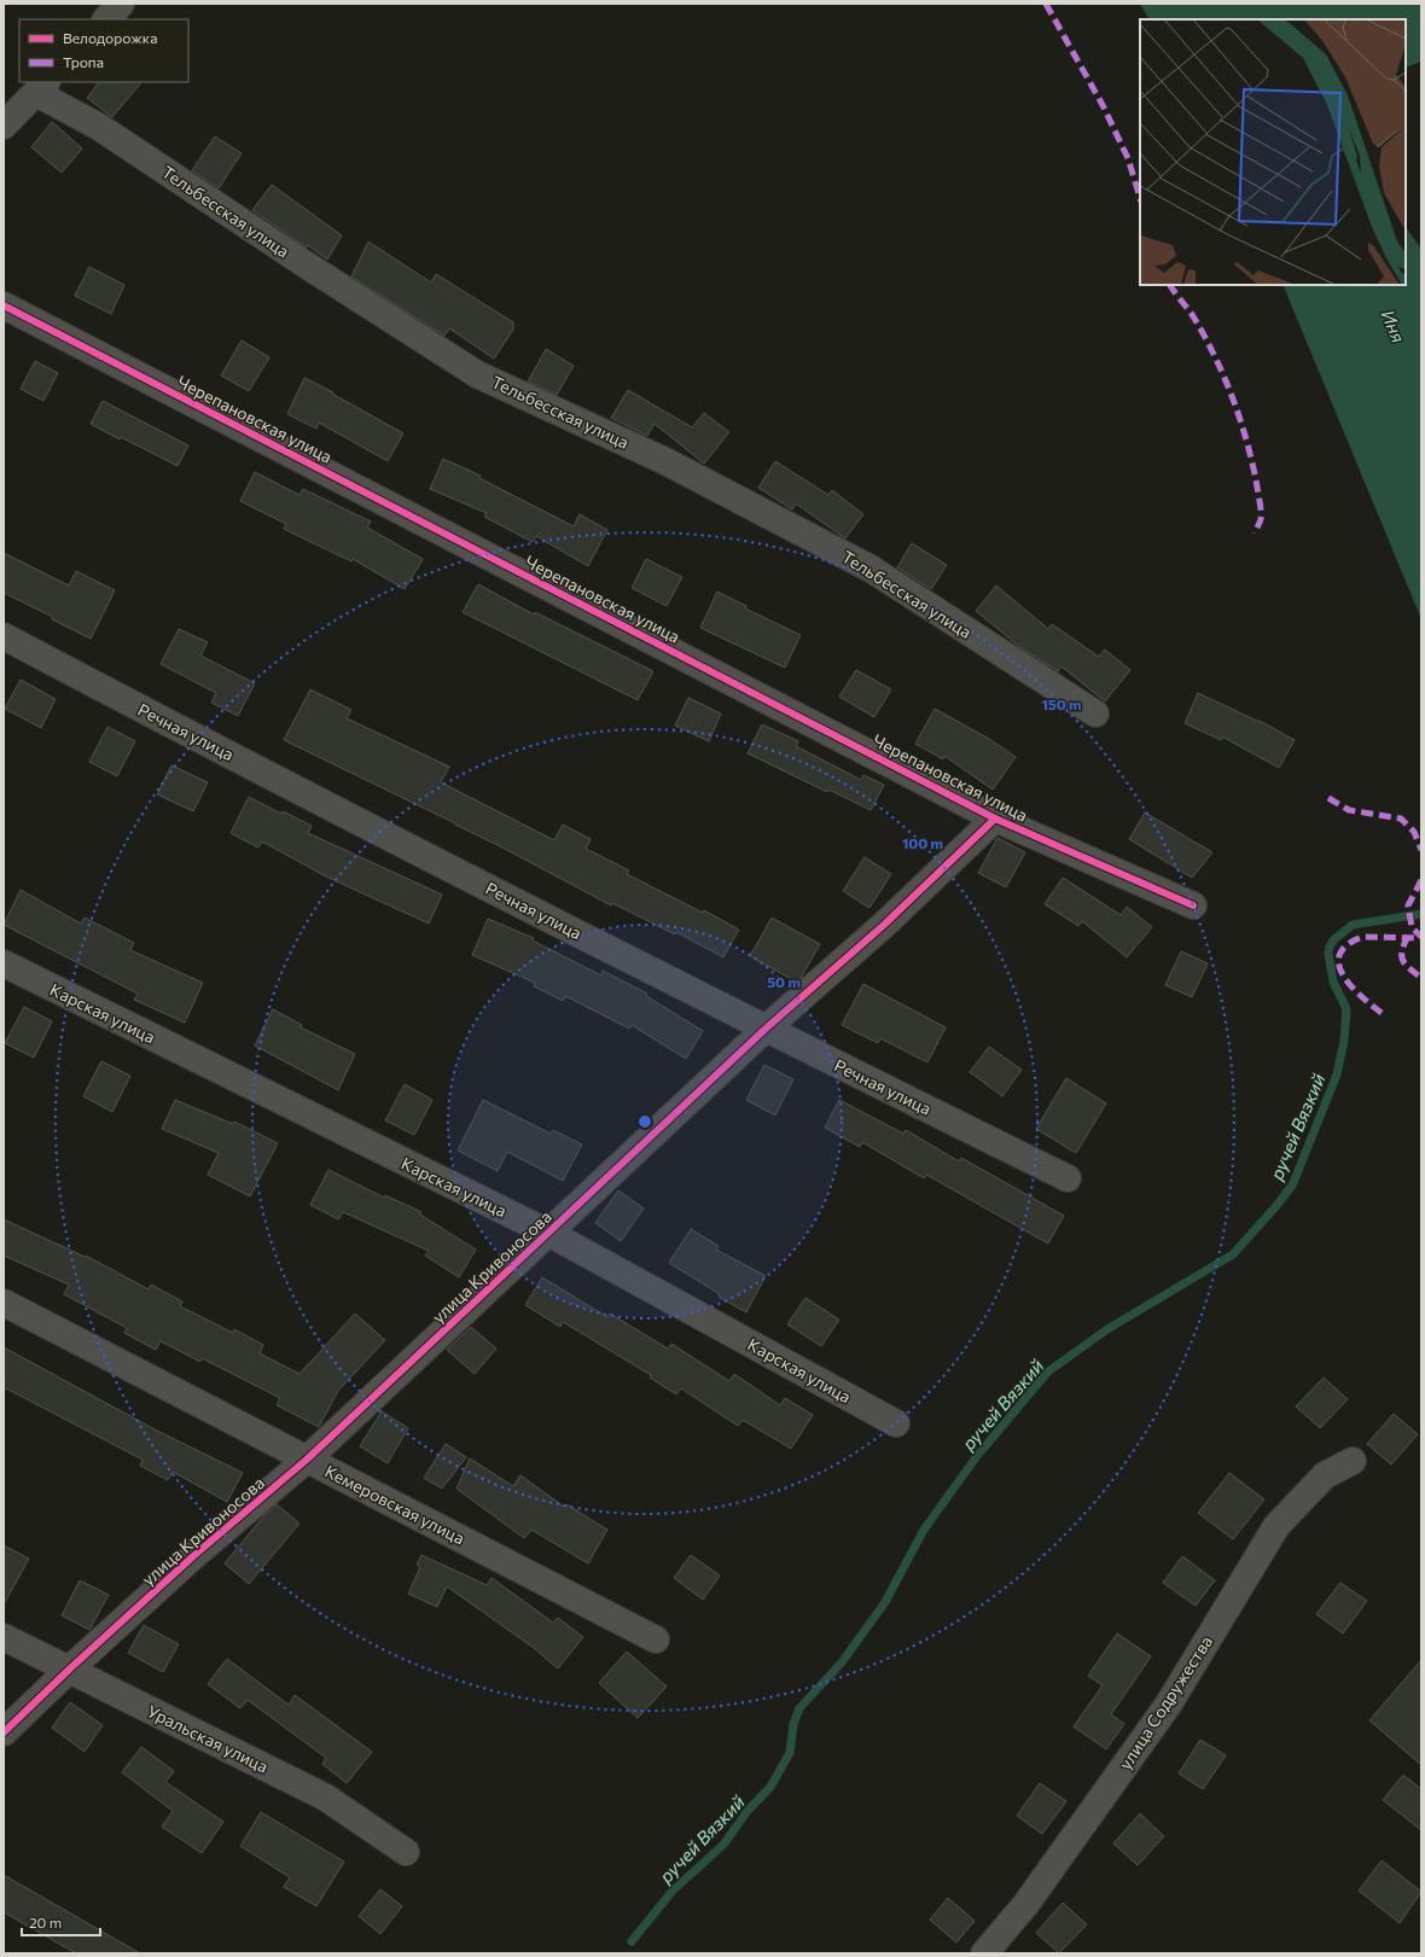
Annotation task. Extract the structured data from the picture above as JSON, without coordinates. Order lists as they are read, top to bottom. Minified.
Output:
{"streets":{"street":["Тельбесская улица","Черепановская улица","Речная улица","Карская улица","улица Кривоносова","Кемеровская улица","улица Содружества","Уральская улица"]},"crossings":[["Черепановская улица","улица Кривоносова"],["Речная улица","улица Кривоносова"],["Карская улица","улица Кривоносова"],["улица Кривоносова","Кемеровская улица"],["улица Кривоносова","Уральская улица"]],"water":["Иня","ручей Вязкий"],"legend":["Велодорожка","Тропа"],"scale_bar":"20 m","rings":["150 m","100 m","50 m"]}
